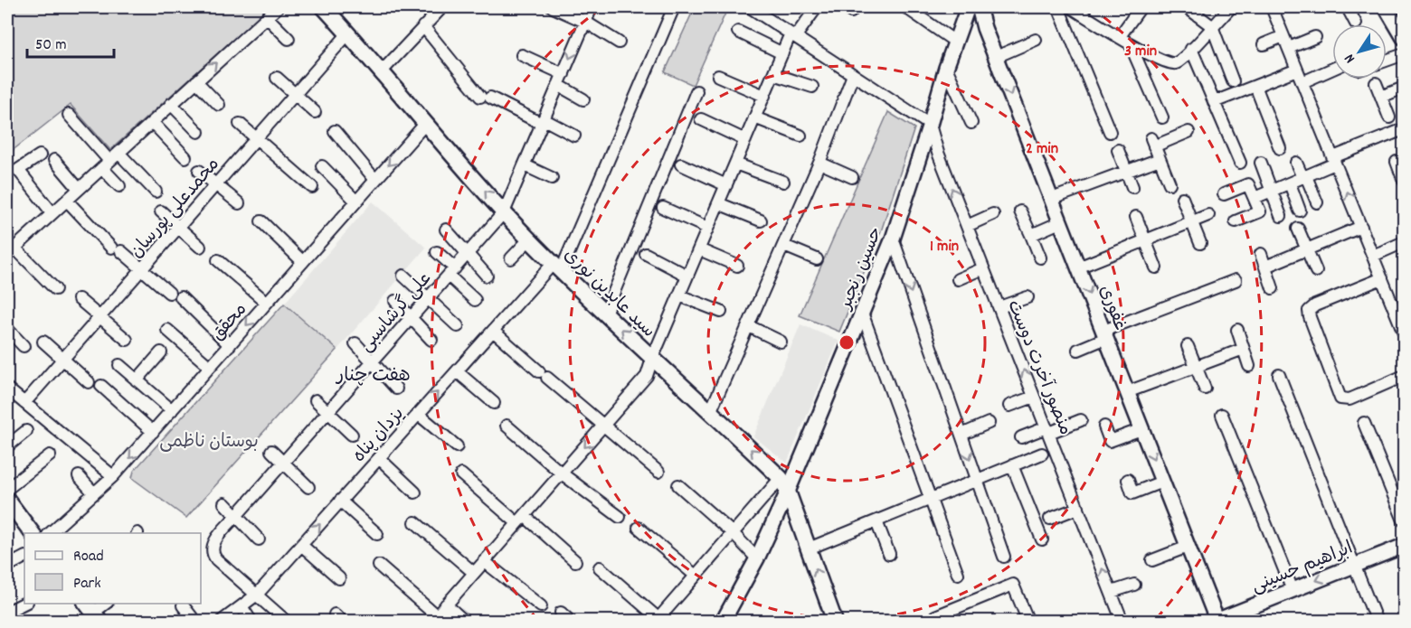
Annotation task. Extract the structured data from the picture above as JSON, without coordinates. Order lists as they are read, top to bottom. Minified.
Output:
{"streets":{"main road":["سید عابدین نوری"],"street":["محمدعلی پورسان","حسین رنجبر","غفوری","علی گرشاسبی","محقق","منصور آخرت دوست","یزدان پناه","ابراهیم حسینی"]},"crossings":[["محمدعلی پورسان","سید عابدین نوری"],["حسین رنجبر","سید عابدین نوری"],["حسین رنجبر","منصور آخرت دوست"],["سید عابدین نوری","علی گرشاسبی"],["سید عابدین نوری","محقق"],["سید عابدین نوری","یزدان پناه"],["غفوری","ابراهیم حسینی"],["علی گرشاسبی","یزدان پناه"]],"one_way":["سید عابدین نوری"],"districts":["هفت چنار"],"parks":["بوستان ناظمی"],"legend":["Road","Park"],"scale_bar":"50 m","north":"bottom left","rings":["3 min","2 min","1 min"]}
